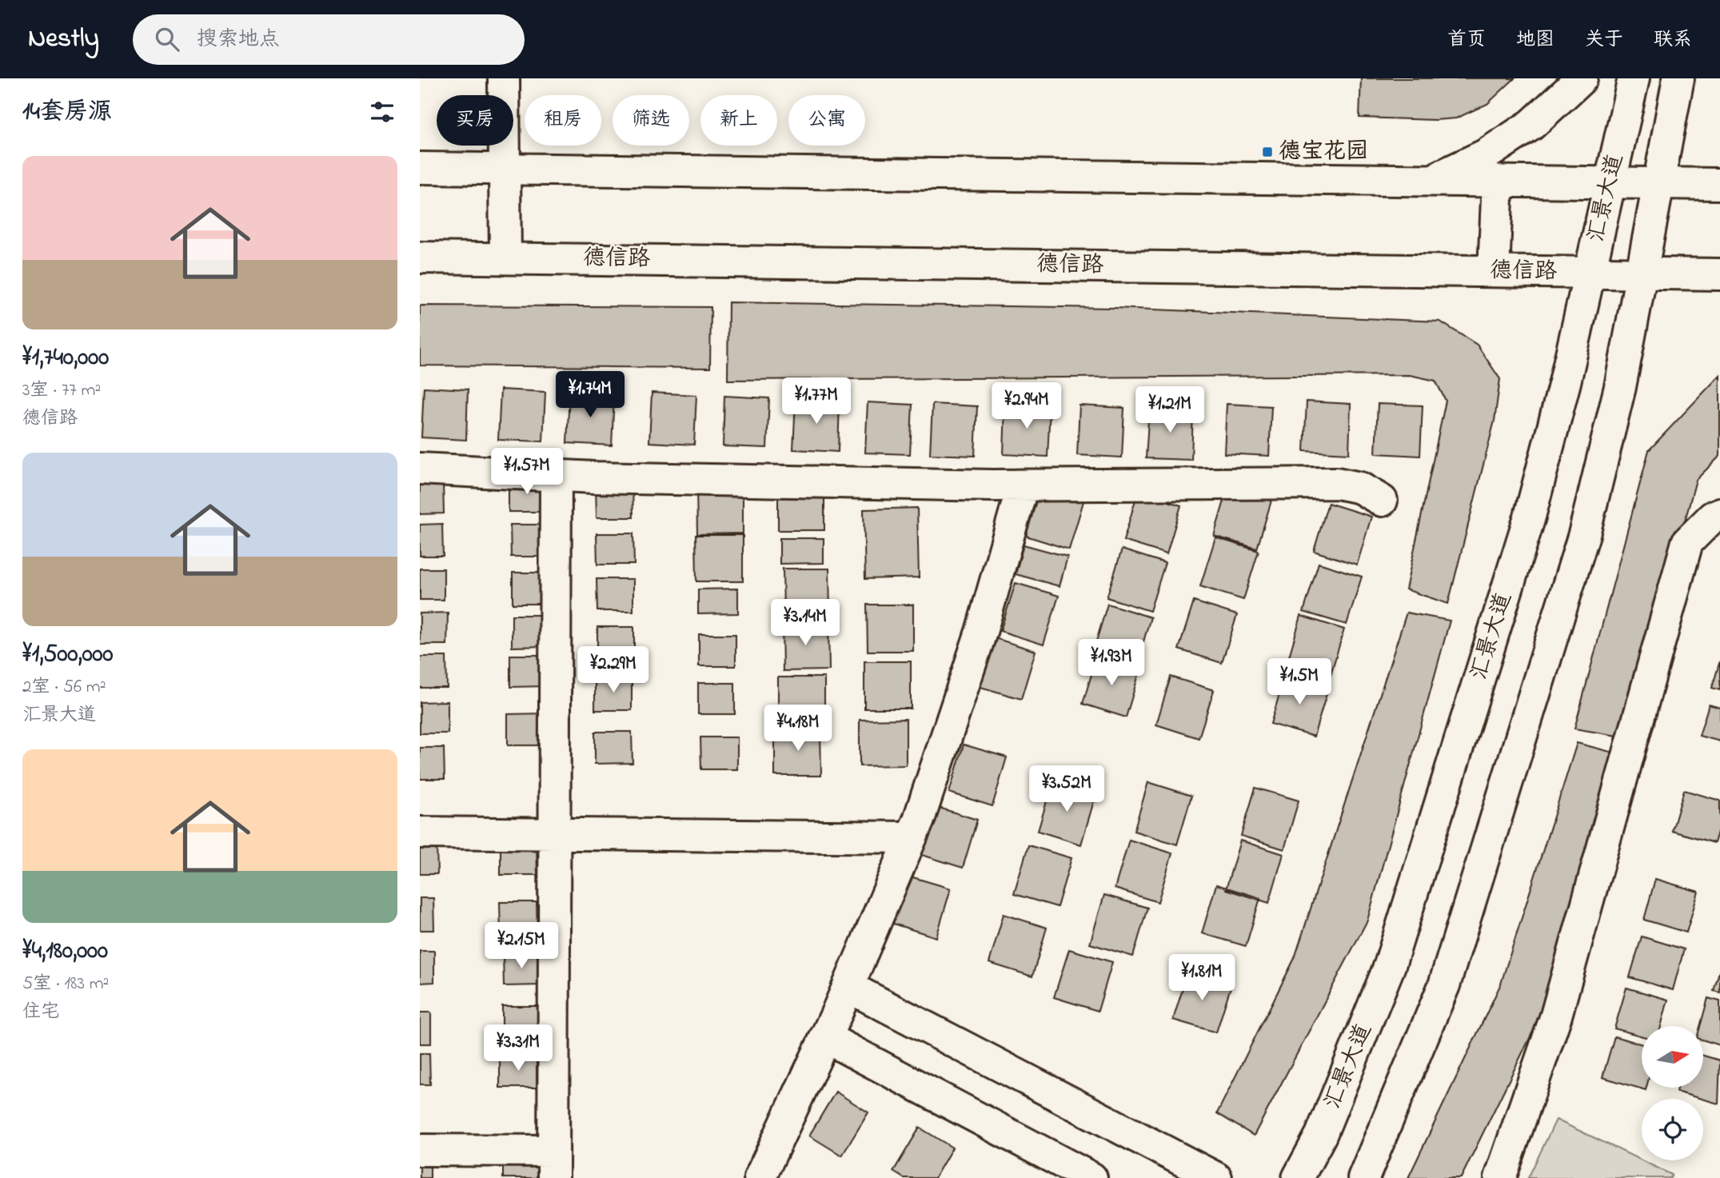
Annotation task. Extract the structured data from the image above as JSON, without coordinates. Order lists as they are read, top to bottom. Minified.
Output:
{"streets":{"street":["汇景大道","德信路"]},"crossings":[["汇景大道","德信路"]],"places":{"transit":["德宝花园"]},"north":"right","page":{"header":"Nestly","search":"搜索地点","nav":["首页","地图","关于","联系"],"heading":"14套房源","chip":["买房","租房","筛选","新上","公寓"],"list":[{"name":"¥1,740,000","note":"3室 · 77 m² · 德信路"},{"name":"¥1,500,000","note":"2室 · 56 m² · 汇景大道"},{"name":"¥4,180,000","note":"5室 · 183 m² · 住宅"}],"price":["¥1.74M","¥1.77M","¥2.94M","¥1.21M","¥1.57M","¥3.14M","¥1.93M","¥2.29M","¥1.5M","¥4.18M","¥3.52M","¥2.15M","¥1.81M","¥3.31M"]}}
